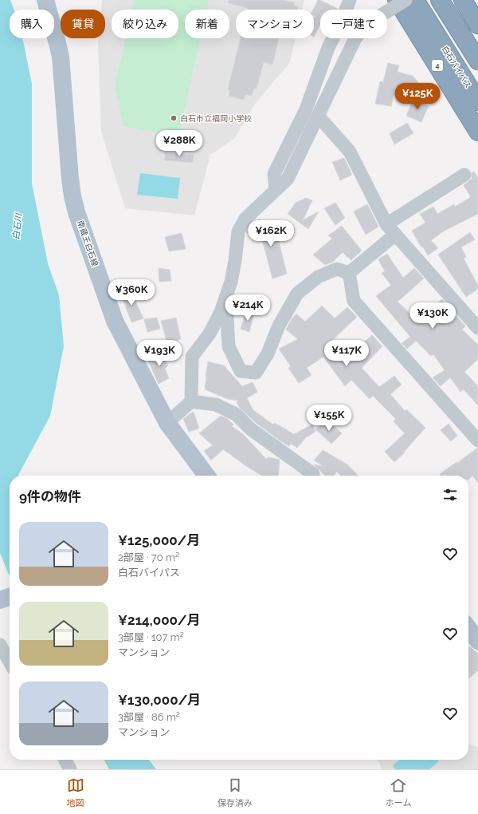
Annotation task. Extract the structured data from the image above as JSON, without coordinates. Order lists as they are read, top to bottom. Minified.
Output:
{"streets":{"highway":["4","白石バイパス"],"main road":["南蔵王白石線"]},"water":["白石川"],"places":["白石市立福岡小学校"],"page":{"chip":["購入","賃貸","絞り込み","新着","マンション","一戸建て"],"price":["¥125K","¥288K","¥162K","¥360K","¥214K","¥130K","¥193K","¥117K","¥155K"],"heading":"9件の物件","list":[{"name":"¥125,000/月","note":"2部屋 · 70 m² · 白石バイパス"},{"name":"¥214,000/月","note":"3部屋 · 107 m² · マンション"},{"name":"¥130,000/月","note":"3部屋 · 86 m² · マンション"}],"tabs":["地図","保存済み","ホーム"]}}
